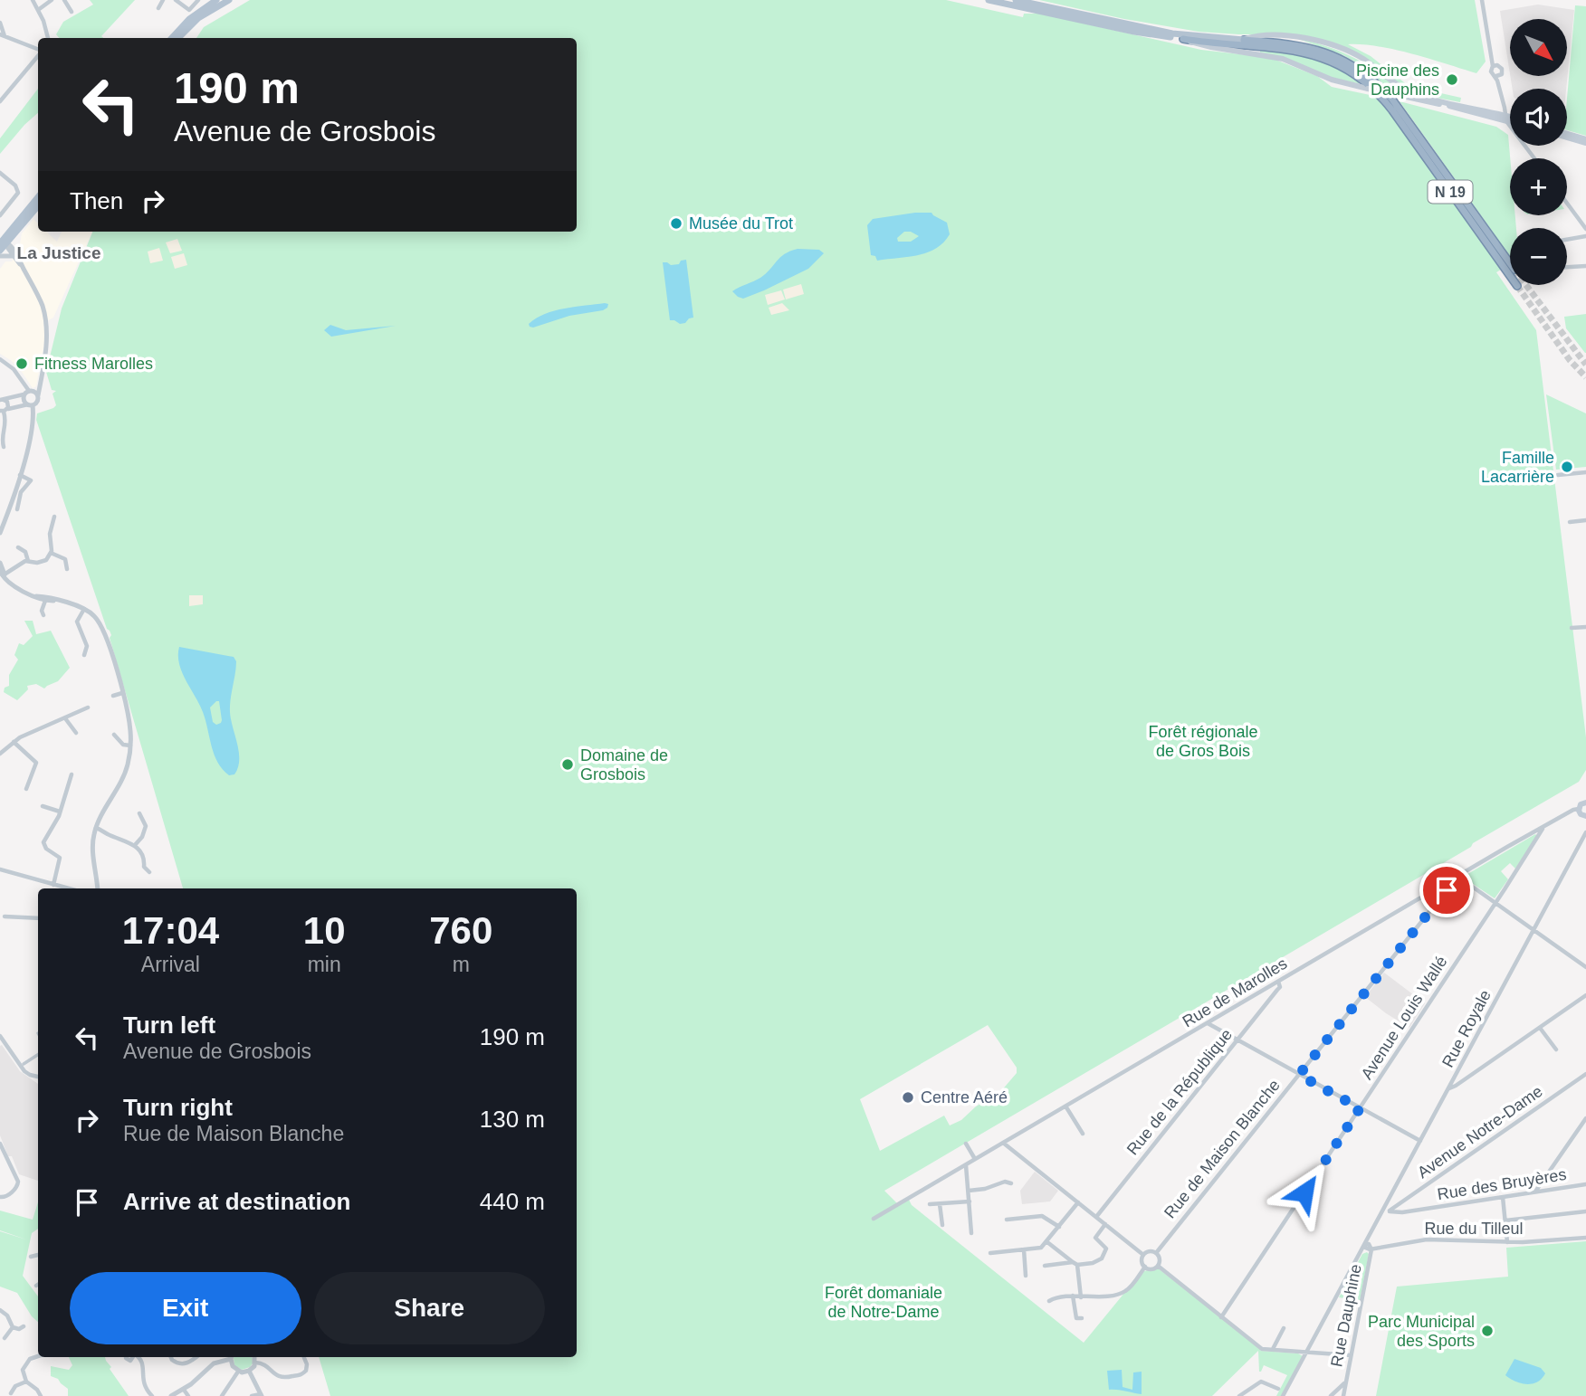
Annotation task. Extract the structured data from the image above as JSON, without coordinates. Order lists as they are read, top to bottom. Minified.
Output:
{"streets":{"highway":["N 19"],"street":["Rue de Marolles","Avenue Louis Wallé","Rue Royale","Rue de la République","Avenue Notre-Dame","Rue de Maison Blanche","Rue des Bruyères","Rue du Tilleul","Rue Dauphine"]},"crossings":[["Rue de Marolles","Avenue Louis Wallé"],["Rue de Marolles","Rue de la République"],["Rue de Marolles","Rue de Maison Blanche"],["Rue Royale","Avenue Notre-Dame"],["Rue Royale","Rue des Bruyères"],["Rue Royale","Rue du Tilleul"],["Rue Royale","Rue Dauphine"],["Avenue Notre-Dame","Rue des Bruyères"],["Rue du Tilleul","Rue Dauphine"]],"districts":["La Justice"],"parks":["Forêt régionale de Gros Bois","Forêt domaniale de Notre-Dame"],"places":["Piscine des Dauphins","Musée du Trot","Fitness Marolles","Famille Lacarrière","Domaine de Grosbois","Centre Aéré","Parc Municipal des Sports"],"north":"bottom right","page":{"map_buttons":["+","−"],"turn":["190 m","Avenue de Grosbois"],"then":"Then","eta":["17:04","Arrival","10","min","760","m"],"list":[{"name":"Turn left","note":"Avenue de Grosbois","value":"190 m"},{"name":"Turn right","note":"Rue de Maison Blanche","value":"130 m"},{"name":"Arrive at destination","value":"440 m"}],"buttons":["Exit","Share"]}}
